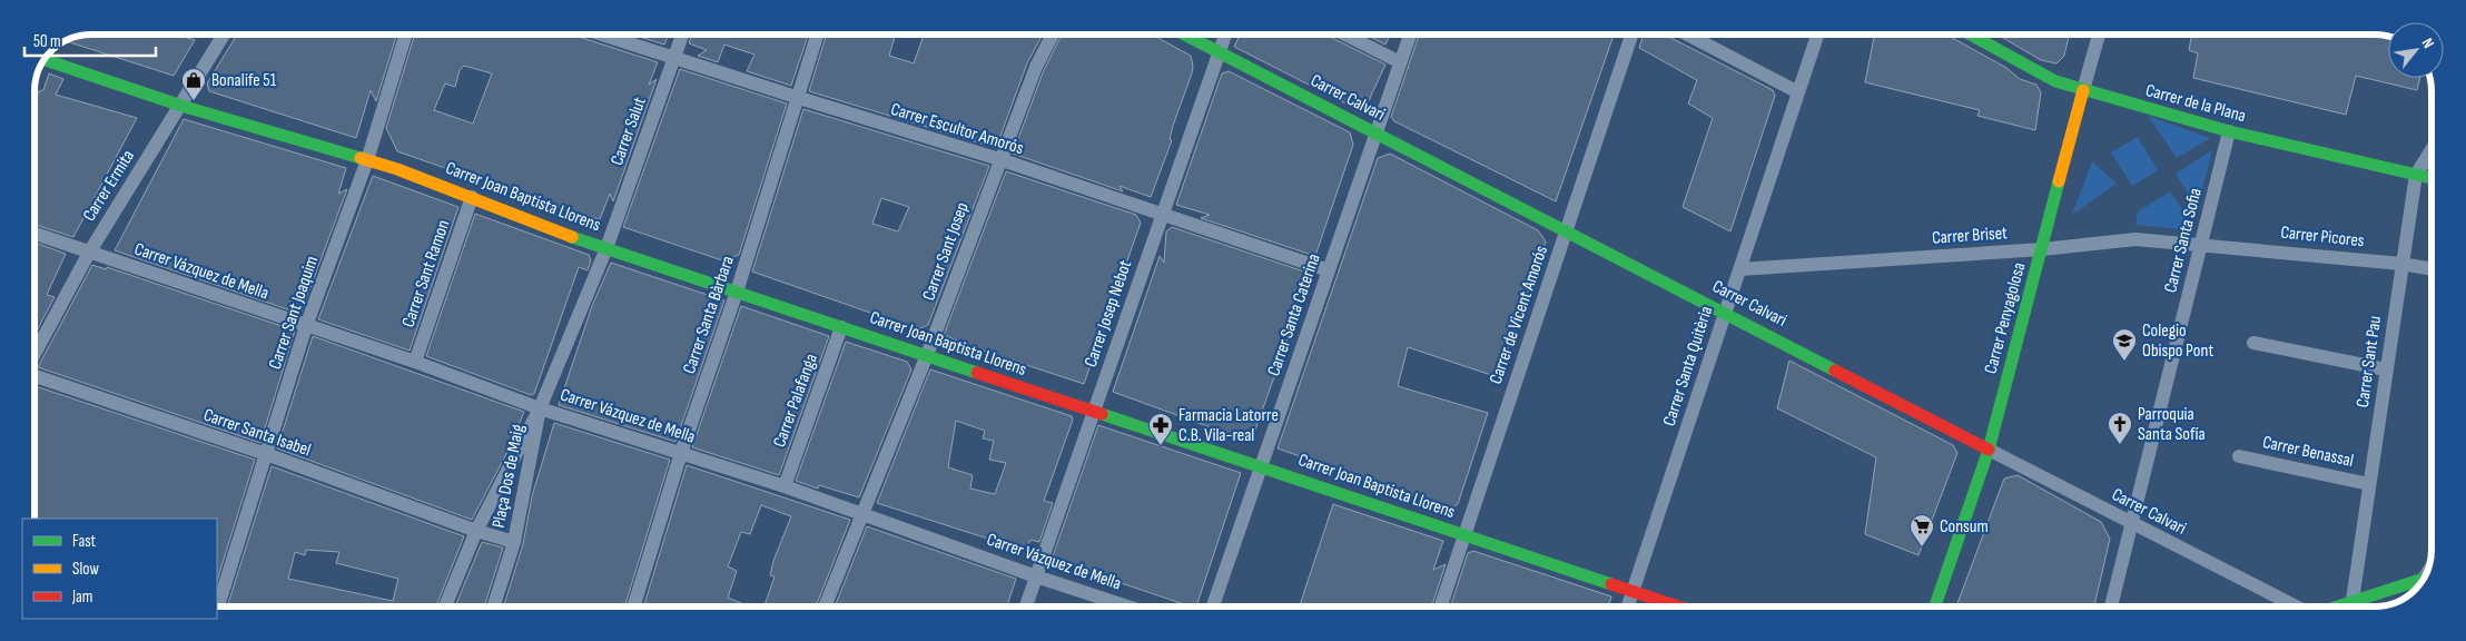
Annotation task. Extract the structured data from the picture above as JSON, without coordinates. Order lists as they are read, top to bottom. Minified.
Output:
{"streets":{"street":["Carrer Calvari","Carrer de la Plana","Carrer Escultor Amorós","Carrer Salut","Carrer Ermita","Carrer Joan Baptista Llorens","Carrer Briset","Carrer Picores","Carrer Santa Sofia","Carrer Sant Josep","Carrer Vázquez de Mella","Carrer Sant Ramon","Carrer Sant Joaquim","Carrer Josep Nebot","Carrer Santa Bàrbara","Carrer Santa Caterina","Carrer de Vicent Amorós","Carrer Penyagolosa","Carrer Sant Pau","Carrer Santa Quitèria","Carrer Palafanga","Carrer Santa Isabel","Carrer Benassal","Plaça Dos de Maig"]},"crossings":[["Carrer Calvari","Carrer Santa Sofia"],["Carrer Calvari","Carrer Josep Nebot"],["Carrer Calvari","Carrer Santa Caterina"],["Carrer Calvari","Carrer de Vicent Amorós"],["Carrer Calvari","Carrer Penyagolosa"],["Carrer Calvari","Carrer Santa Quitèria"],["Carrer de la Plana","Carrer Santa Sofia"],["Carrer de la Plana","Carrer Penyagolosa"],["Carrer de la Plana","Carrer Sant Pau"],["Carrer Escultor Amorós","Carrer Salut"],["Carrer Escultor Amorós","Carrer Sant Josep"],["Carrer Escultor Amorós","Carrer Josep Nebot"],["Carrer Escultor Amorós","Carrer Santa Bàrbara"],["Carrer Escultor Amorós","Carrer Santa Caterina"],["Carrer Salut","Carrer Joan Baptista Llorens"],["Carrer Salut","Plaça Dos de Maig"],["Carrer Ermita","Carrer Joan Baptista Llorens"],["Carrer Ermita","Carrer Vázquez de Mella"],["Carrer Joan Baptista Llorens","Carrer Sant Josep"],["Carrer Joan Baptista Llorens","Carrer Sant Ramon"],["Carrer Joan Baptista Llorens","Carrer Sant Joaquim"],["Carrer Joan Baptista Llorens","Carrer Josep Nebot"],["Carrer Joan Baptista Llorens","Carrer Santa Bàrbara"],["Carrer Joan Baptista Llorens","Carrer Santa Caterina"],["Carrer Joan Baptista Llorens","Carrer de Vicent Amorós"],["Carrer Joan Baptista Llorens","Carrer Santa Quitèria"],["Carrer Joan Baptista Llorens","Carrer Palafanga"],["Carrer Joan Baptista Llorens","Plaça Dos de Maig"],["Carrer Briset","Carrer Picores"],["Carrer Briset","Carrer Santa Sofia"],["Carrer Briset","Carrer Penyagolosa"],["Carrer Briset","Carrer Santa Quitèria"],["Carrer Picores","Carrer Santa Sofia"],["Carrer Picores","Carrer Sant Pau"],["Carrer Sant Josep","Carrer Vázquez de Mella"],["Carrer Vázquez de Mella","Carrer Sant Ramon"],["Carrer Vázquez de Mella","Carrer Sant Joaquim"],["Carrer Vázquez de Mella","Carrer Josep Nebot"],["Carrer Vázquez de Mella","Carrer Santa Bàrbara"],["Carrer Vázquez de Mella","Carrer Palafanga"],["Carrer Vázquez de Mella","Plaça Dos de Maig"],["Carrer Sant Joaquim","Carrer Santa Isabel"],["Carrer Sant Pau","Carrer Benassal"],["Carrer Santa Isabel","Plaça Dos de Maig"]],"places":{"shop":["Bonalife 51"],"school or university":["Colegio Obispo Pont"],"church":["Parroquia Santa Sofía"],"pharmacy":["Farmacia Latorre C.B. Vila-real"],"supermarket":["Consum"]},"legend":["Fast","Slow","Jam"],"scale_bar":"50 m","north":"top right"}
